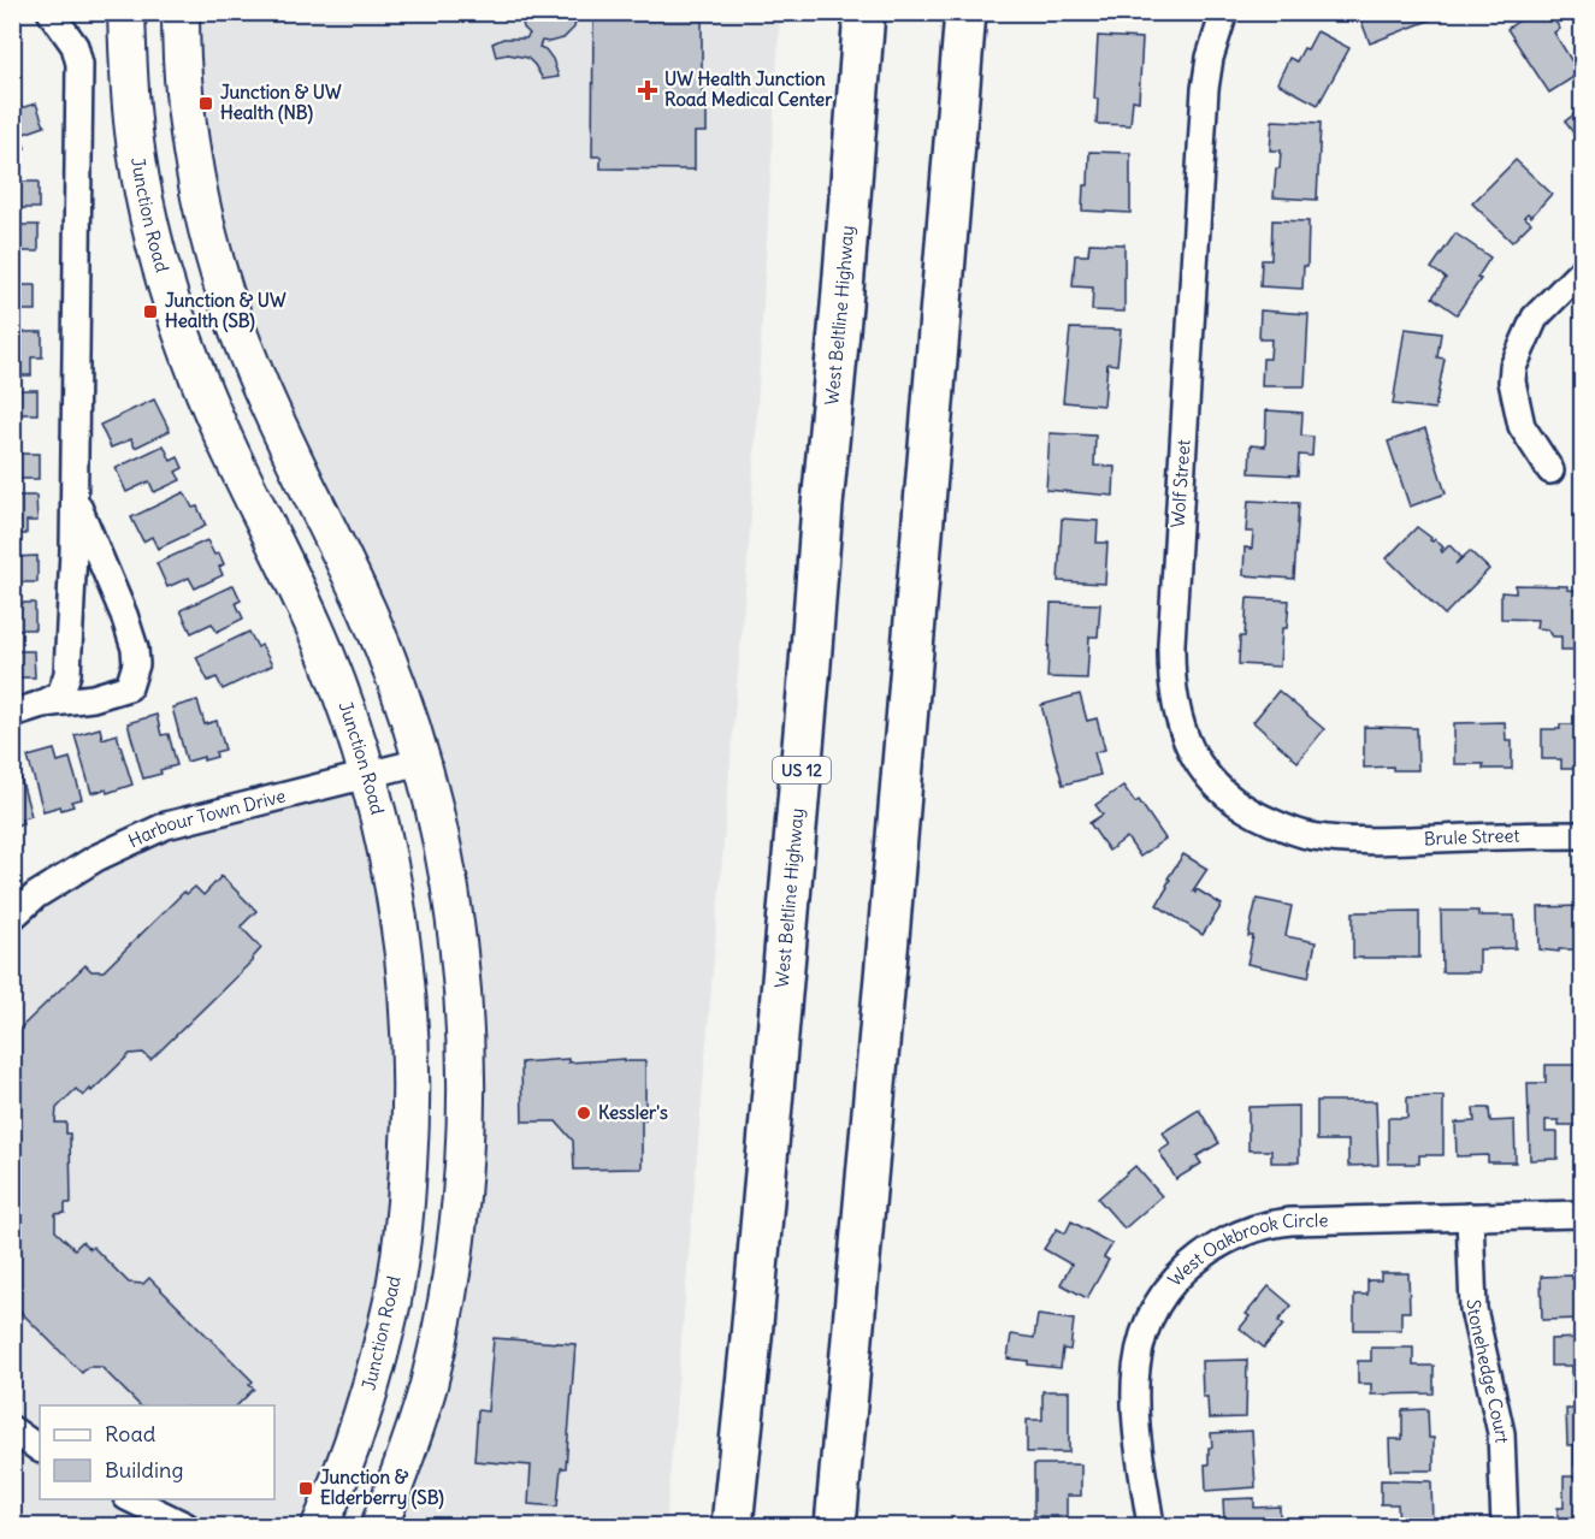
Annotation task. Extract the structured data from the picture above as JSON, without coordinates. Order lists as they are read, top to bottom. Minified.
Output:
{"streets":{"highway":["West Beltline Highway","US 12"],"street":["Junction Road","Wolf Street","Harbour Town Drive","Brule Street","West Oakbrook Circle","Stonehedge Court"]},"crossings":[["Junction Road","Harbour Town Drive"],["Wolf Street","Brule Street"],["West Oakbrook Circle","Stonehedge Court"]],"places":{"health":["UW Health Junction Road Medical Center"],"transit":["Junction & UW Health (NB)","Junction & UW Health (SB)","Junction & Elderberry (SB)"],"other":["Kessler's"]},"legend":["Road","Building"]}
